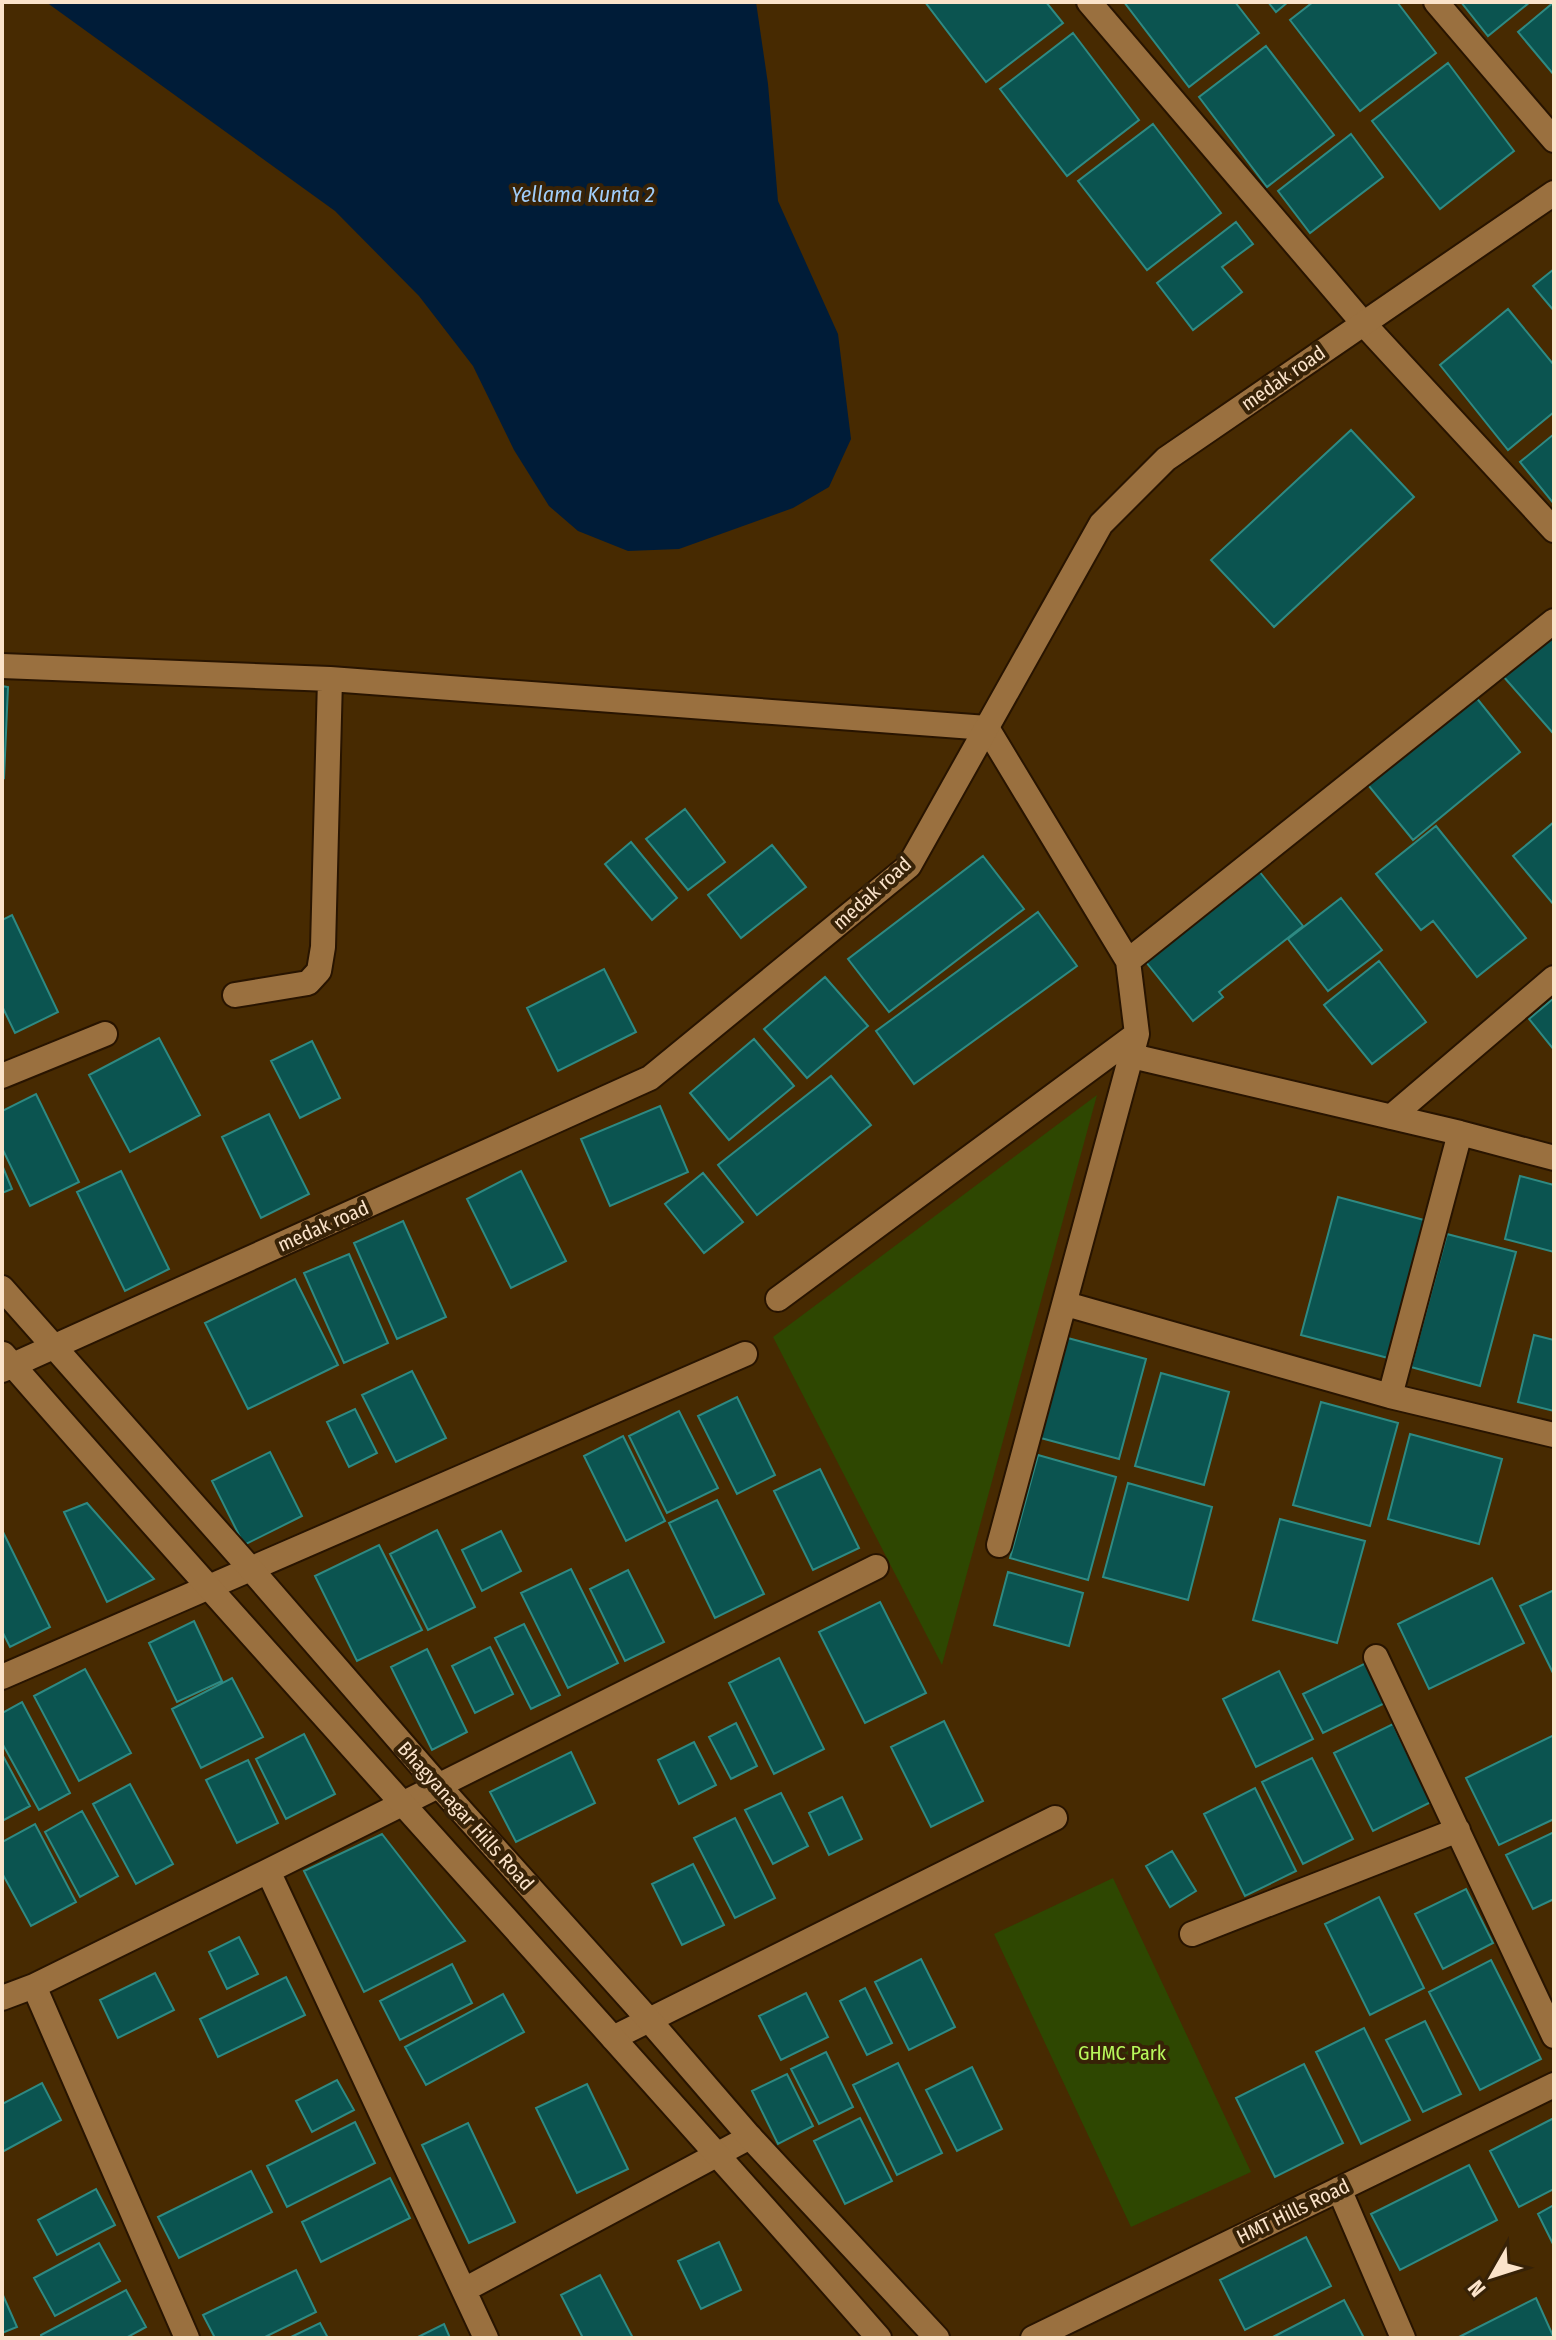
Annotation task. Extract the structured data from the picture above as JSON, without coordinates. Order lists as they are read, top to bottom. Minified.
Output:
{"streets":{"street":["medak road","Bhagyanagar Hills Road","HMT Hills Road"]},"crossings":[["medak road","Bhagyanagar Hills Road"]],"water":["Yellama Kunta 2"],"parks":["GHMC Park"],"north":"bottom left"}
